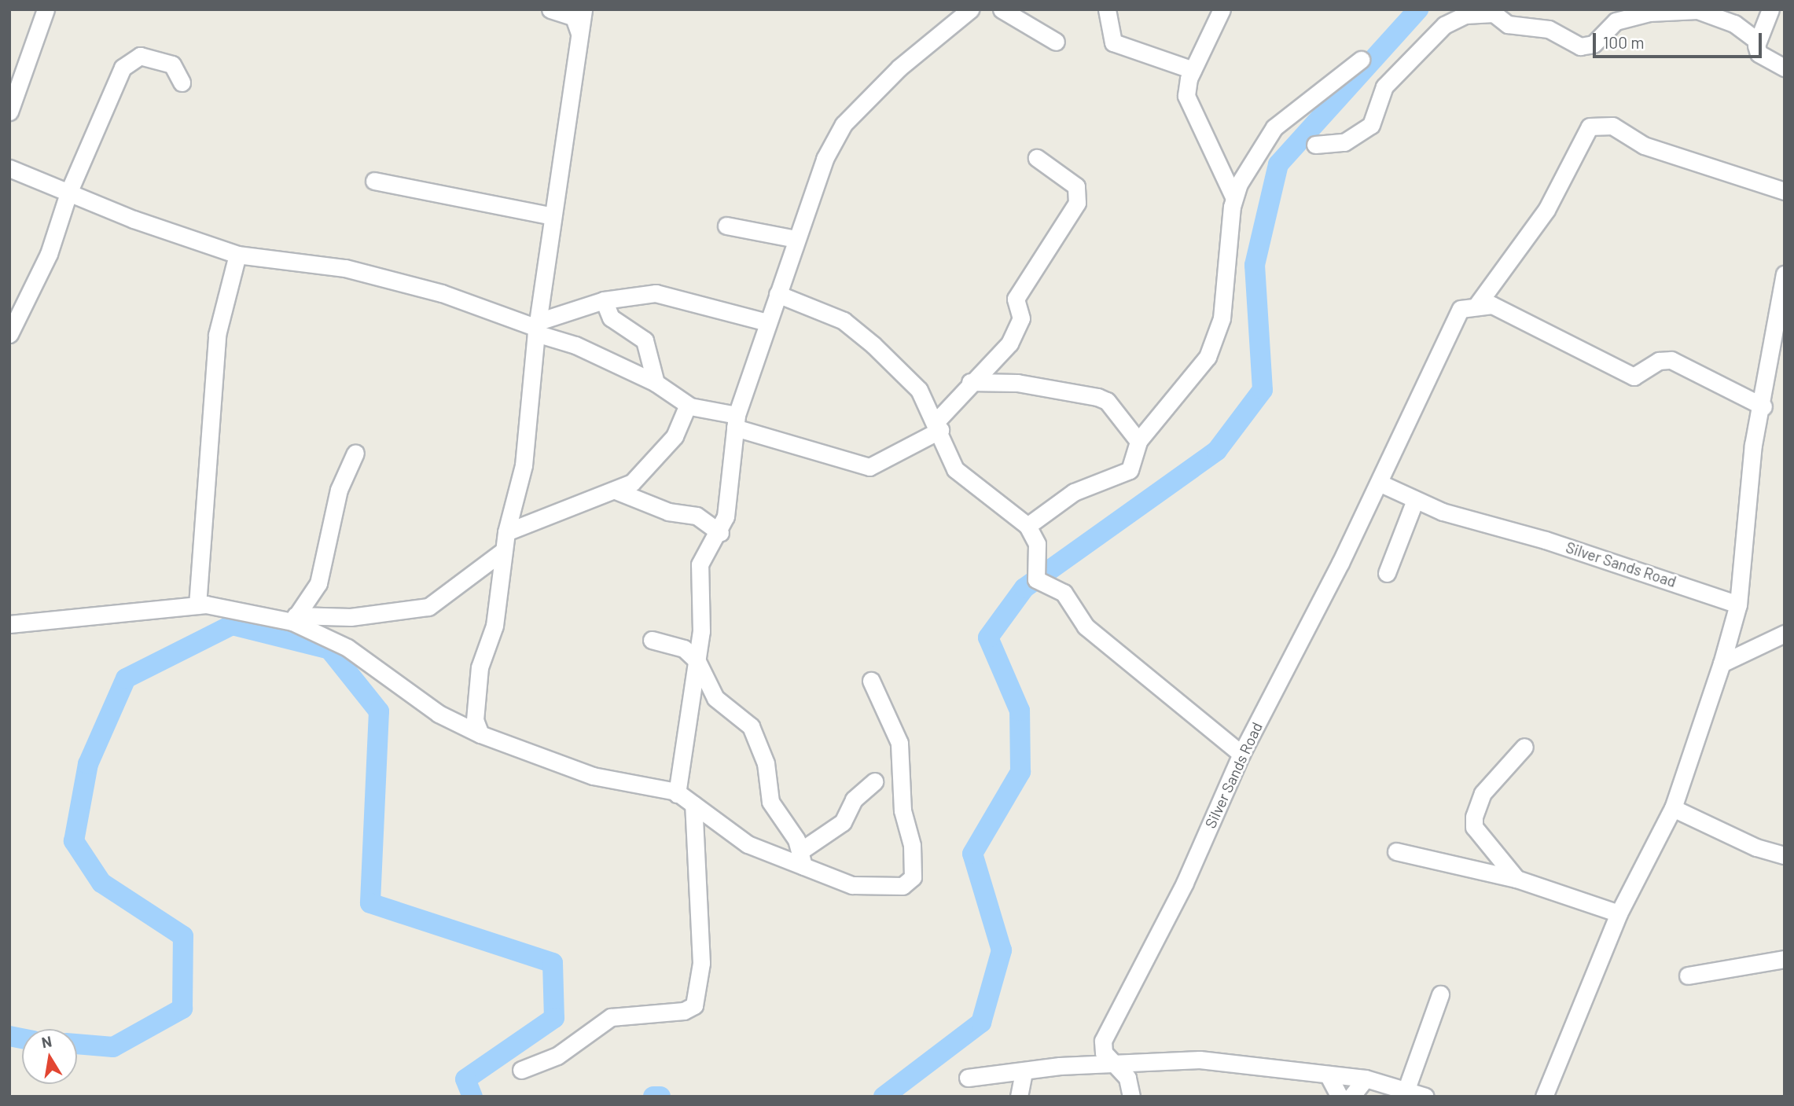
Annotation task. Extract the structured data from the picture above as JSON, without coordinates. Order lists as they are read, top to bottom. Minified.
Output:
{"streets":{"street":["Silver Sands Road"]},"scale_bar":"100 m","north":"top"}
